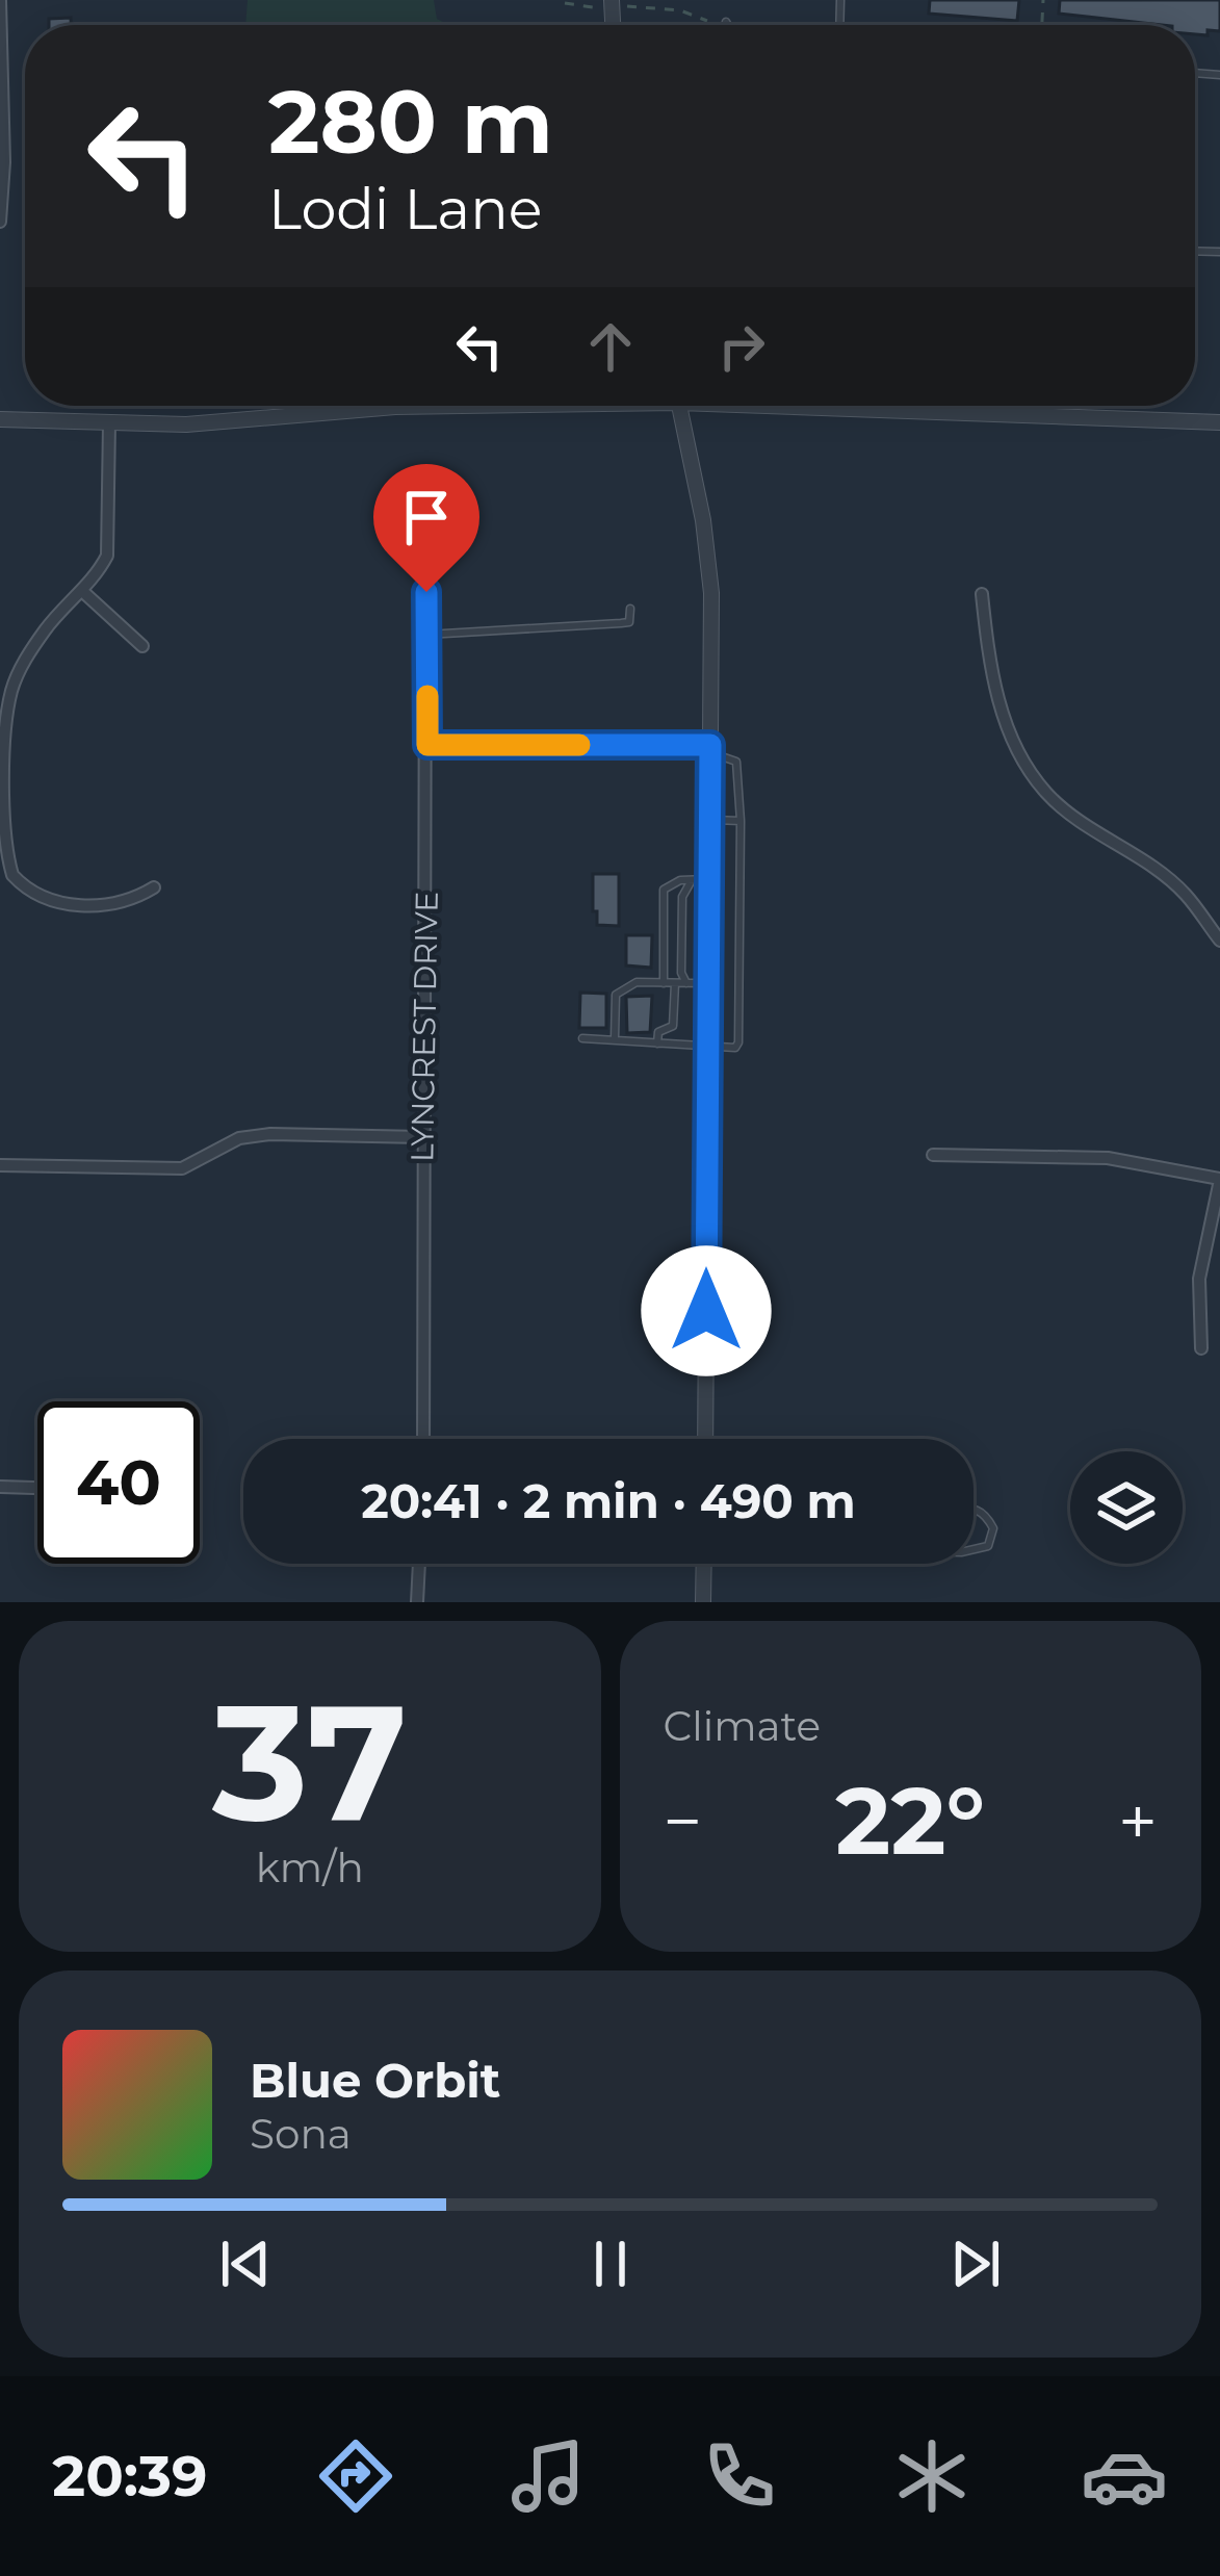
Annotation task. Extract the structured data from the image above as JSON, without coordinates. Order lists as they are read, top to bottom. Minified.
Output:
{"streets":{"street":["LYNCREST DRIVE"]},"page":{"turn":["280 m","Lodi Lane"],"limit":"40","trip":"20:41 · 2 min · 490 m","tile":[["37","km/h"],"Climate"],"heat":["−","22°","+"],"song":["Blue Orbit","Sona"],"tabs":"20:39"}}
